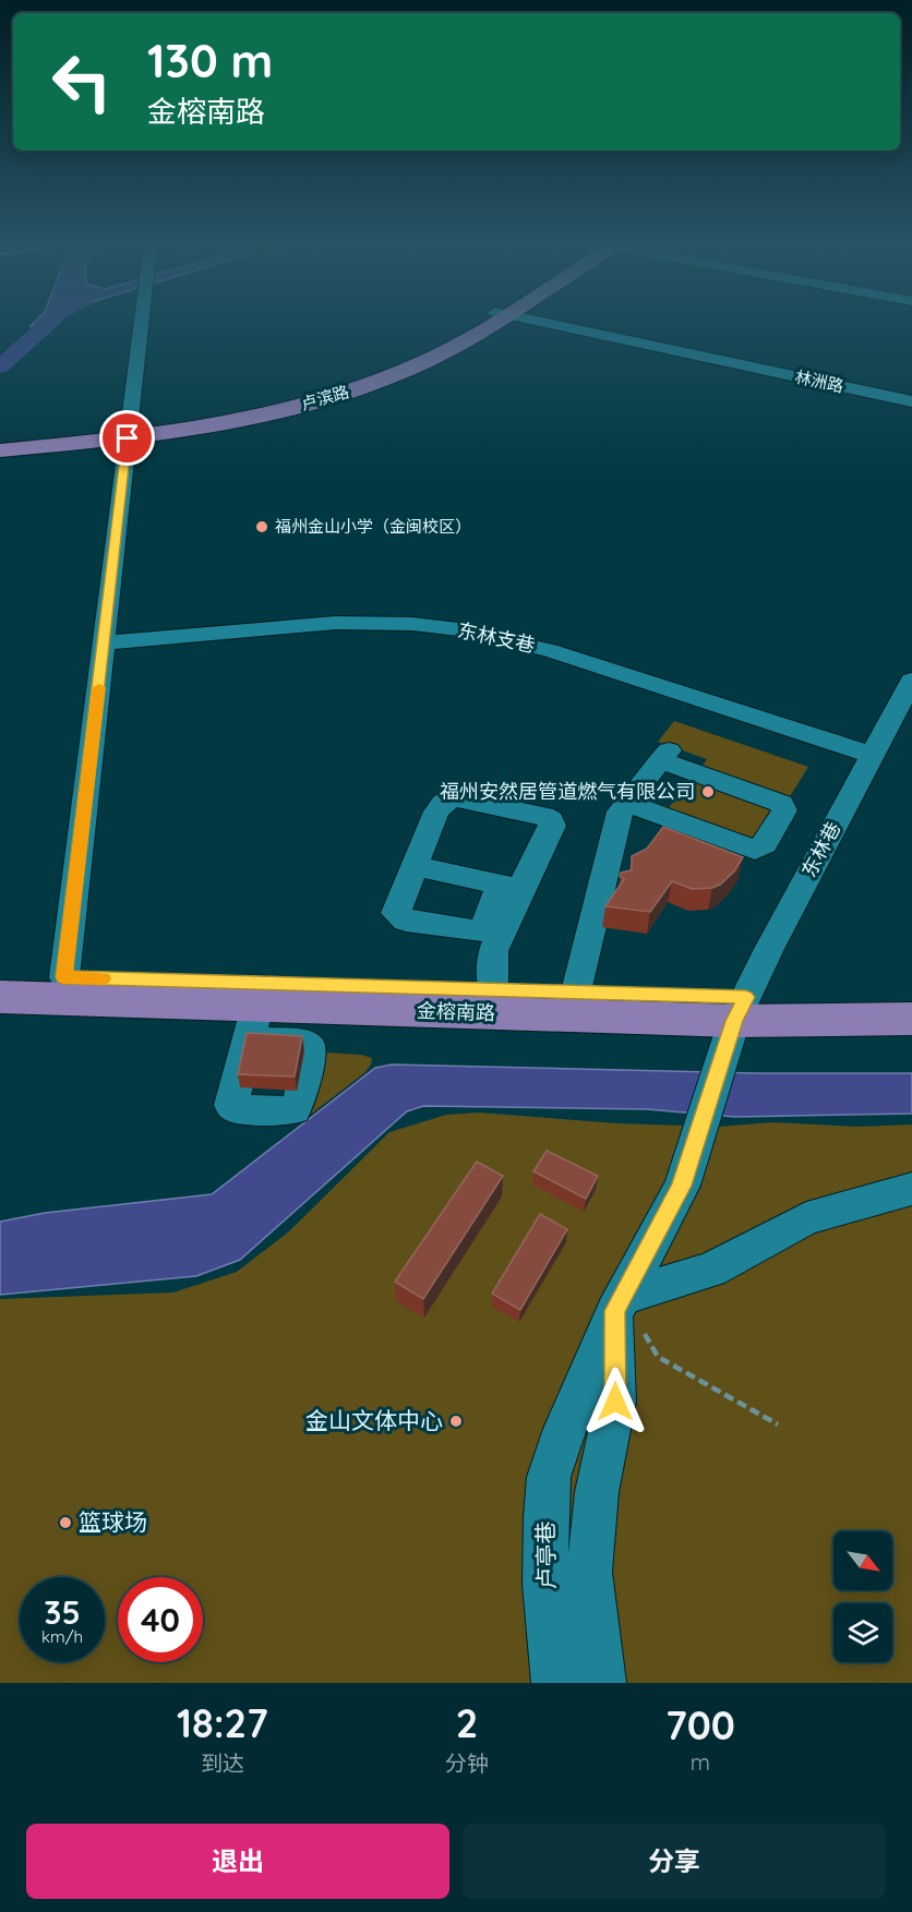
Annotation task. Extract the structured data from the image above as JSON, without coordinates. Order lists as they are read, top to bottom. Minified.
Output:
{"streets":{"main road":["卢滨路","金榕南路"],"street":["林洲路","东林支巷","东林巷","卢亭巷"]},"crossings":[["东林支巷","东林巷"],["东林巷","金榕南路"],["东林巷","卢亭巷"]],"places":["福州金山小学（金闽校区）","福州安然居管道燃气有限公司","金山文体中心","篮球场"],"north":"bottom right","page":{"turn":["130 m","金榕南路"],"speed":"35 km/h","limit":"40","eta":["18:27","到达","2","分钟","700","m"],"buttons":["退出","分享"]}}
